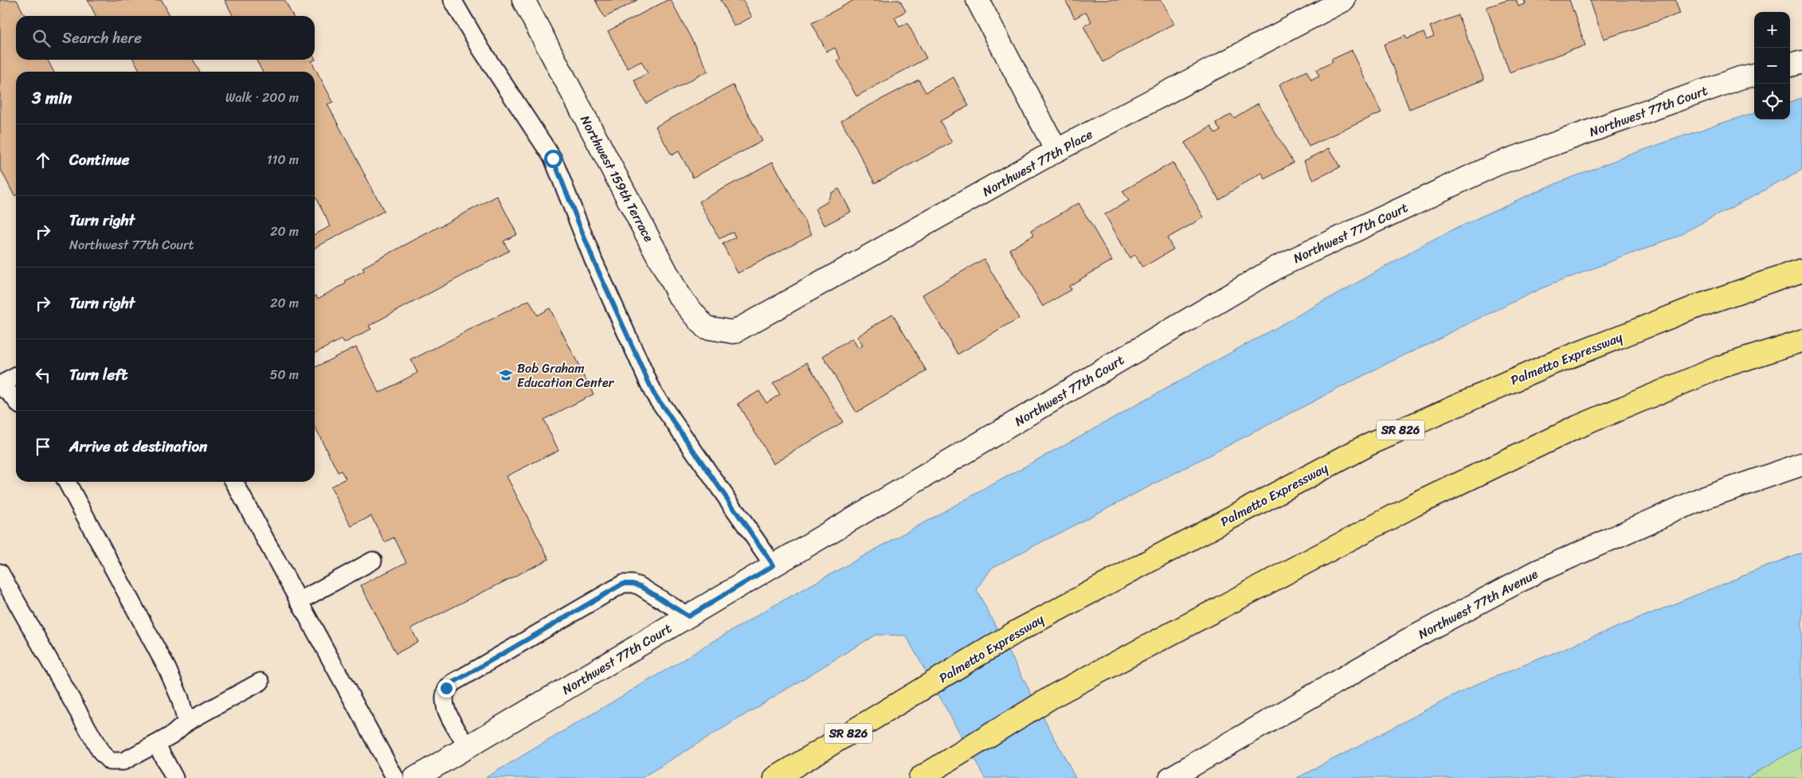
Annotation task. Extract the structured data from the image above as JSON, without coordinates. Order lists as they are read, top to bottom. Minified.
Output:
{"streets":{"highway":["Palmetto Expressway","SR 826"],"street":["Northwest 77th Court","Northwest 77th Place","Northwest 159th Terrace","Northwest 77th Avenue"]},"crossings":[["Northwest 77th Place","Northwest 159th Terrace"]],"places":{"school or university":["Bob Graham Education Center"]},"page":{"map_buttons":["+","−"],"search":"Search here","heading":["3 min","Walk · 200 m"],"list":[["Continue","110 m"],["Turn right","Northwest 77th Court","20 m"],["Turn right","20 m"],["Turn left","50 m"],"Arrive at destination"]}}
